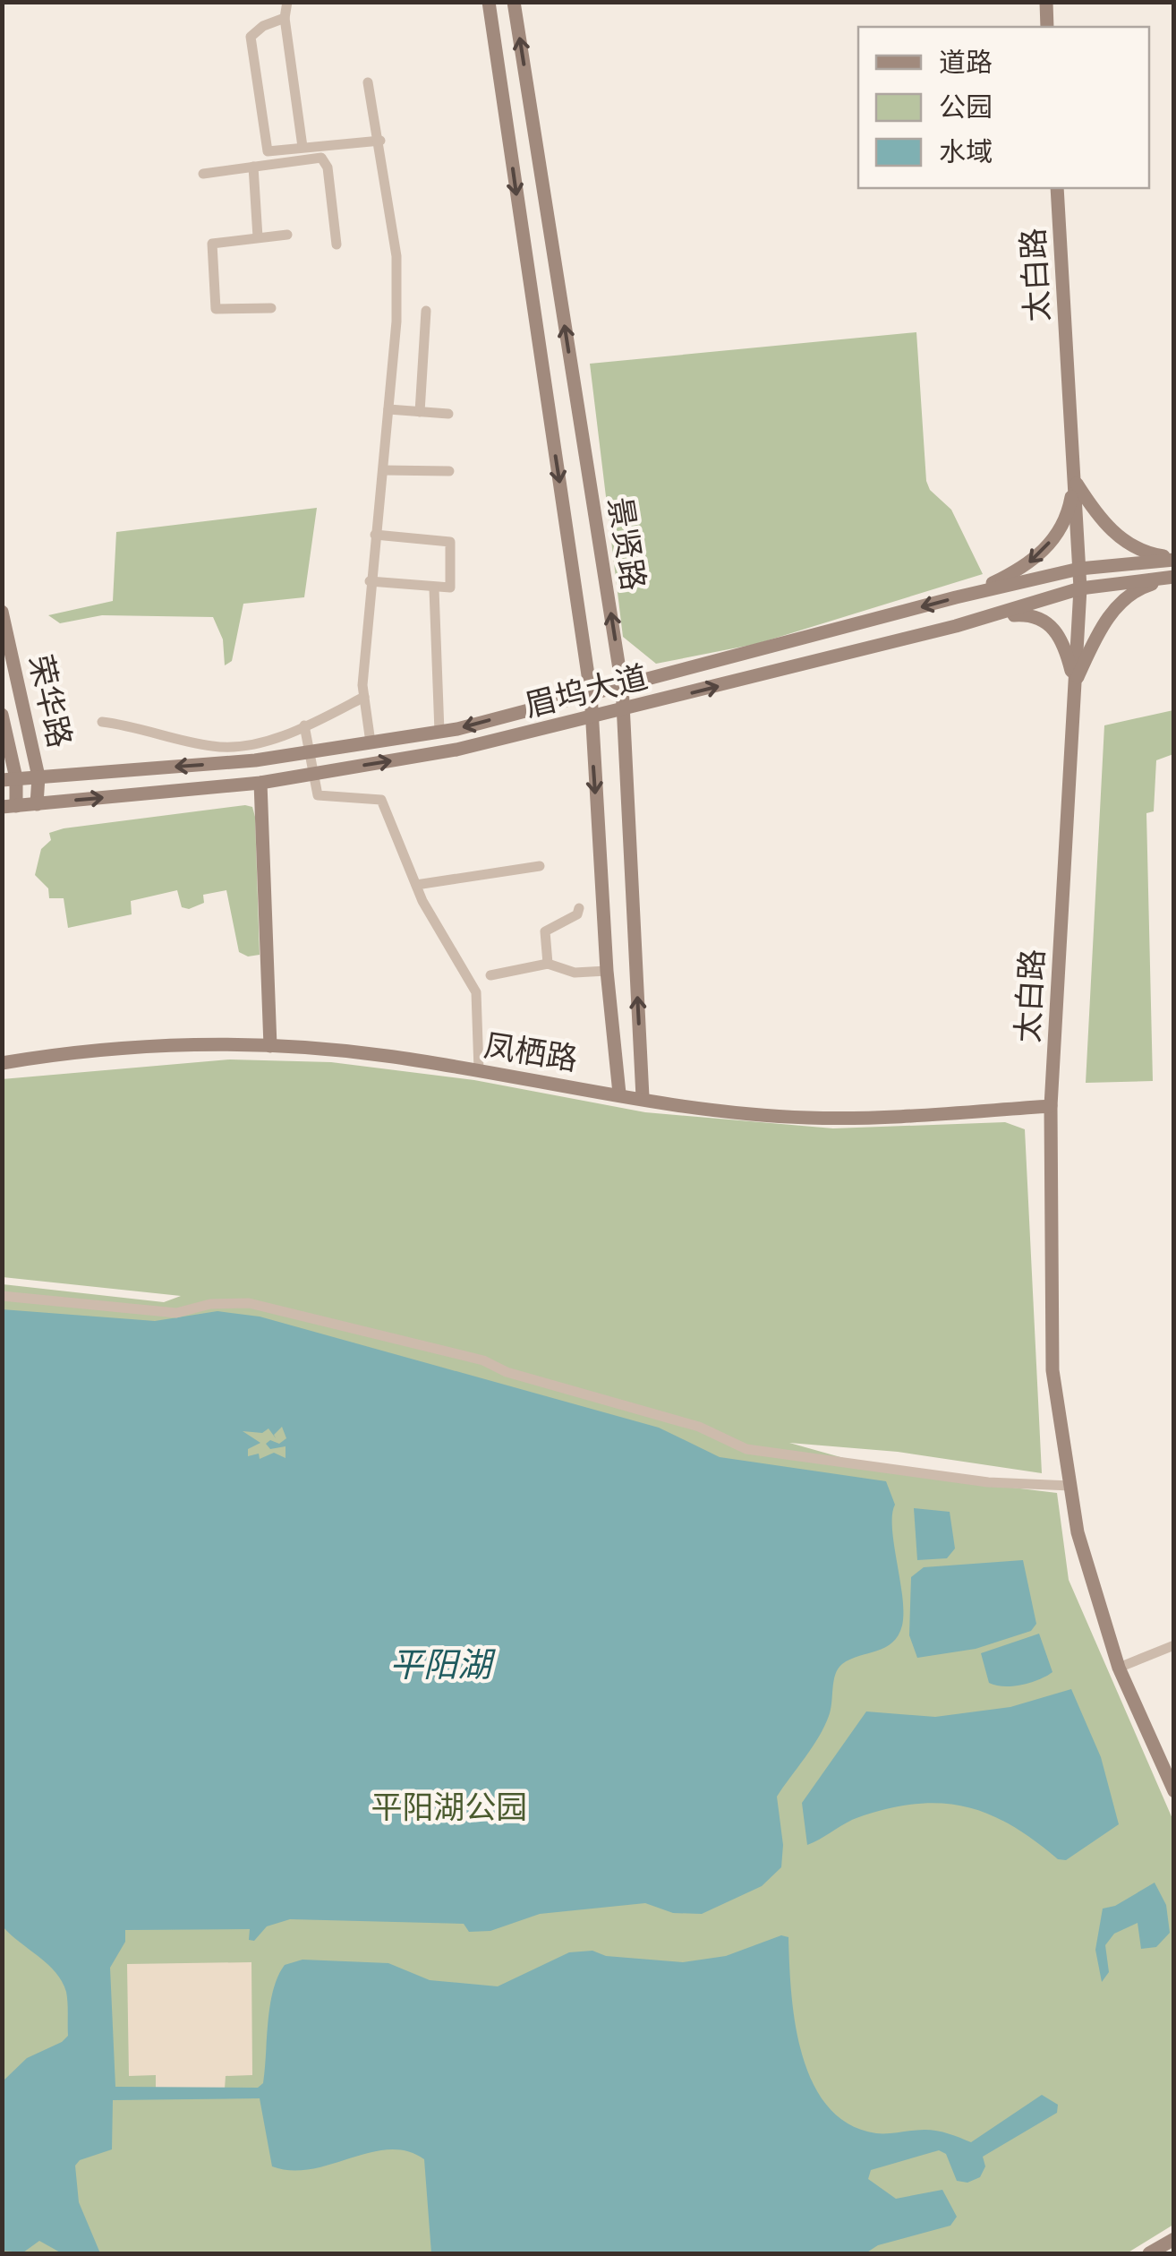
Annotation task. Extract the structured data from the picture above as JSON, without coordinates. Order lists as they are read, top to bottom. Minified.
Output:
{"streets":{"main road":["太白路","景贤路","眉坞大道","荣华路","凤栖路"]},"crossings":[["太白路","眉坞大道"],["太白路","凤栖路"],["景贤路","眉坞大道"],["景贤路","凤栖路"],["眉坞大道","荣华路"]],"water":["平阳湖"],"parks":["平阳湖公园"],"legend":["道路","公园","水域"]}
